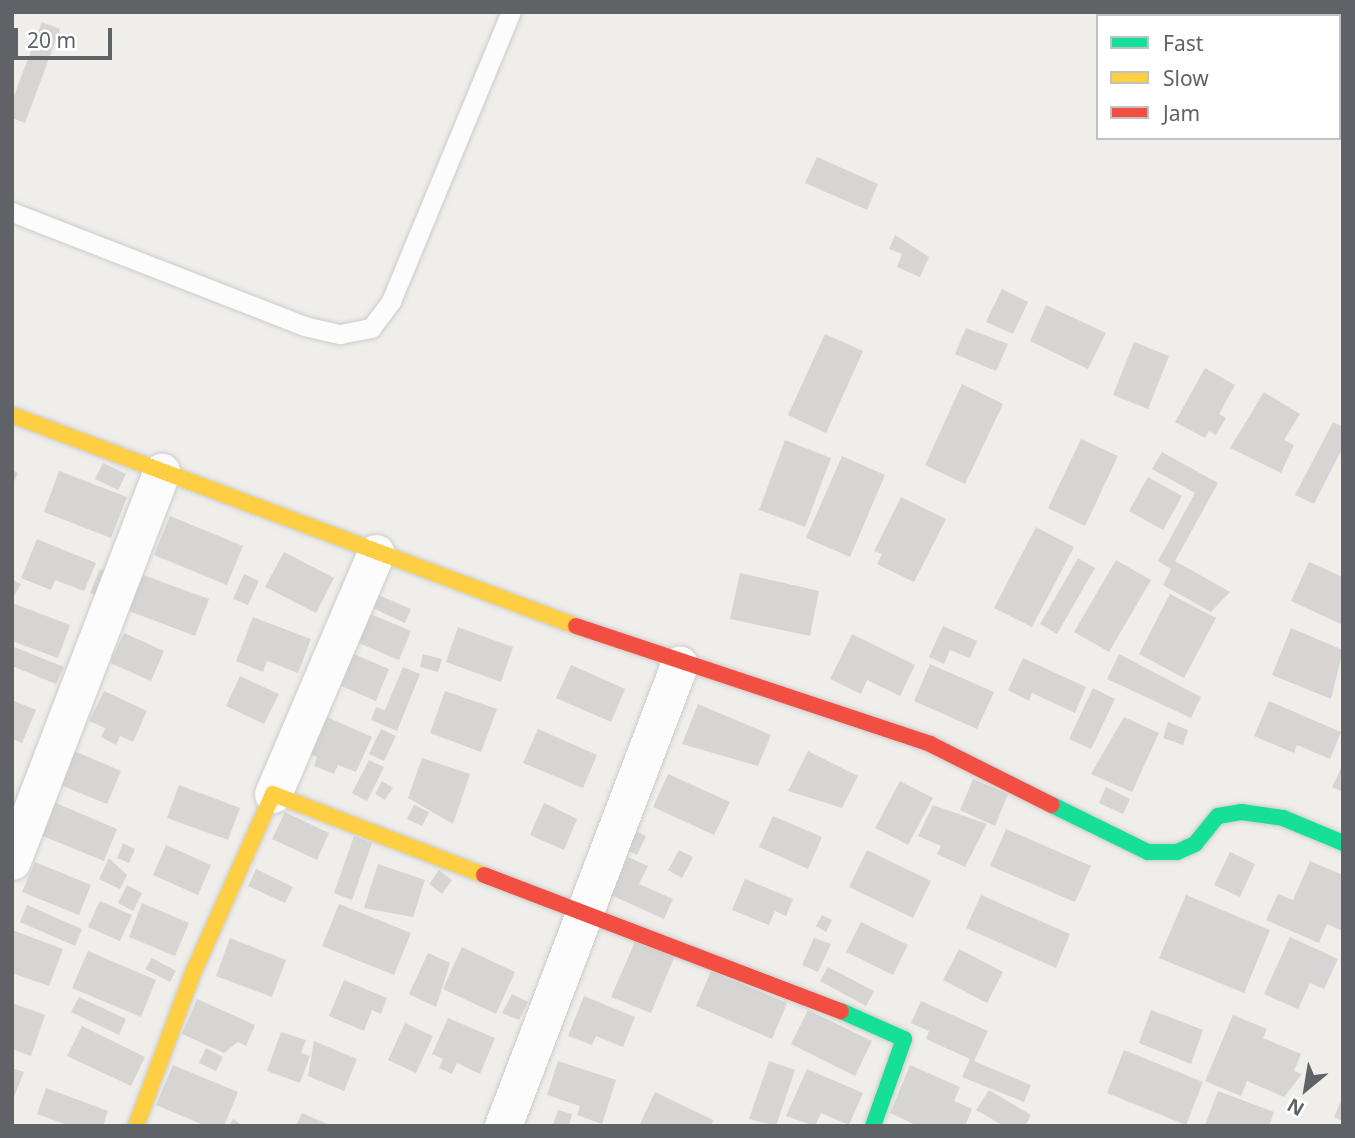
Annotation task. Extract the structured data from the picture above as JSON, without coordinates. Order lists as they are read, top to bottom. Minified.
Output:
{"legend":["Fast","Slow","Jam"],"scale_bar":"20 m","north":"bottom left"}
